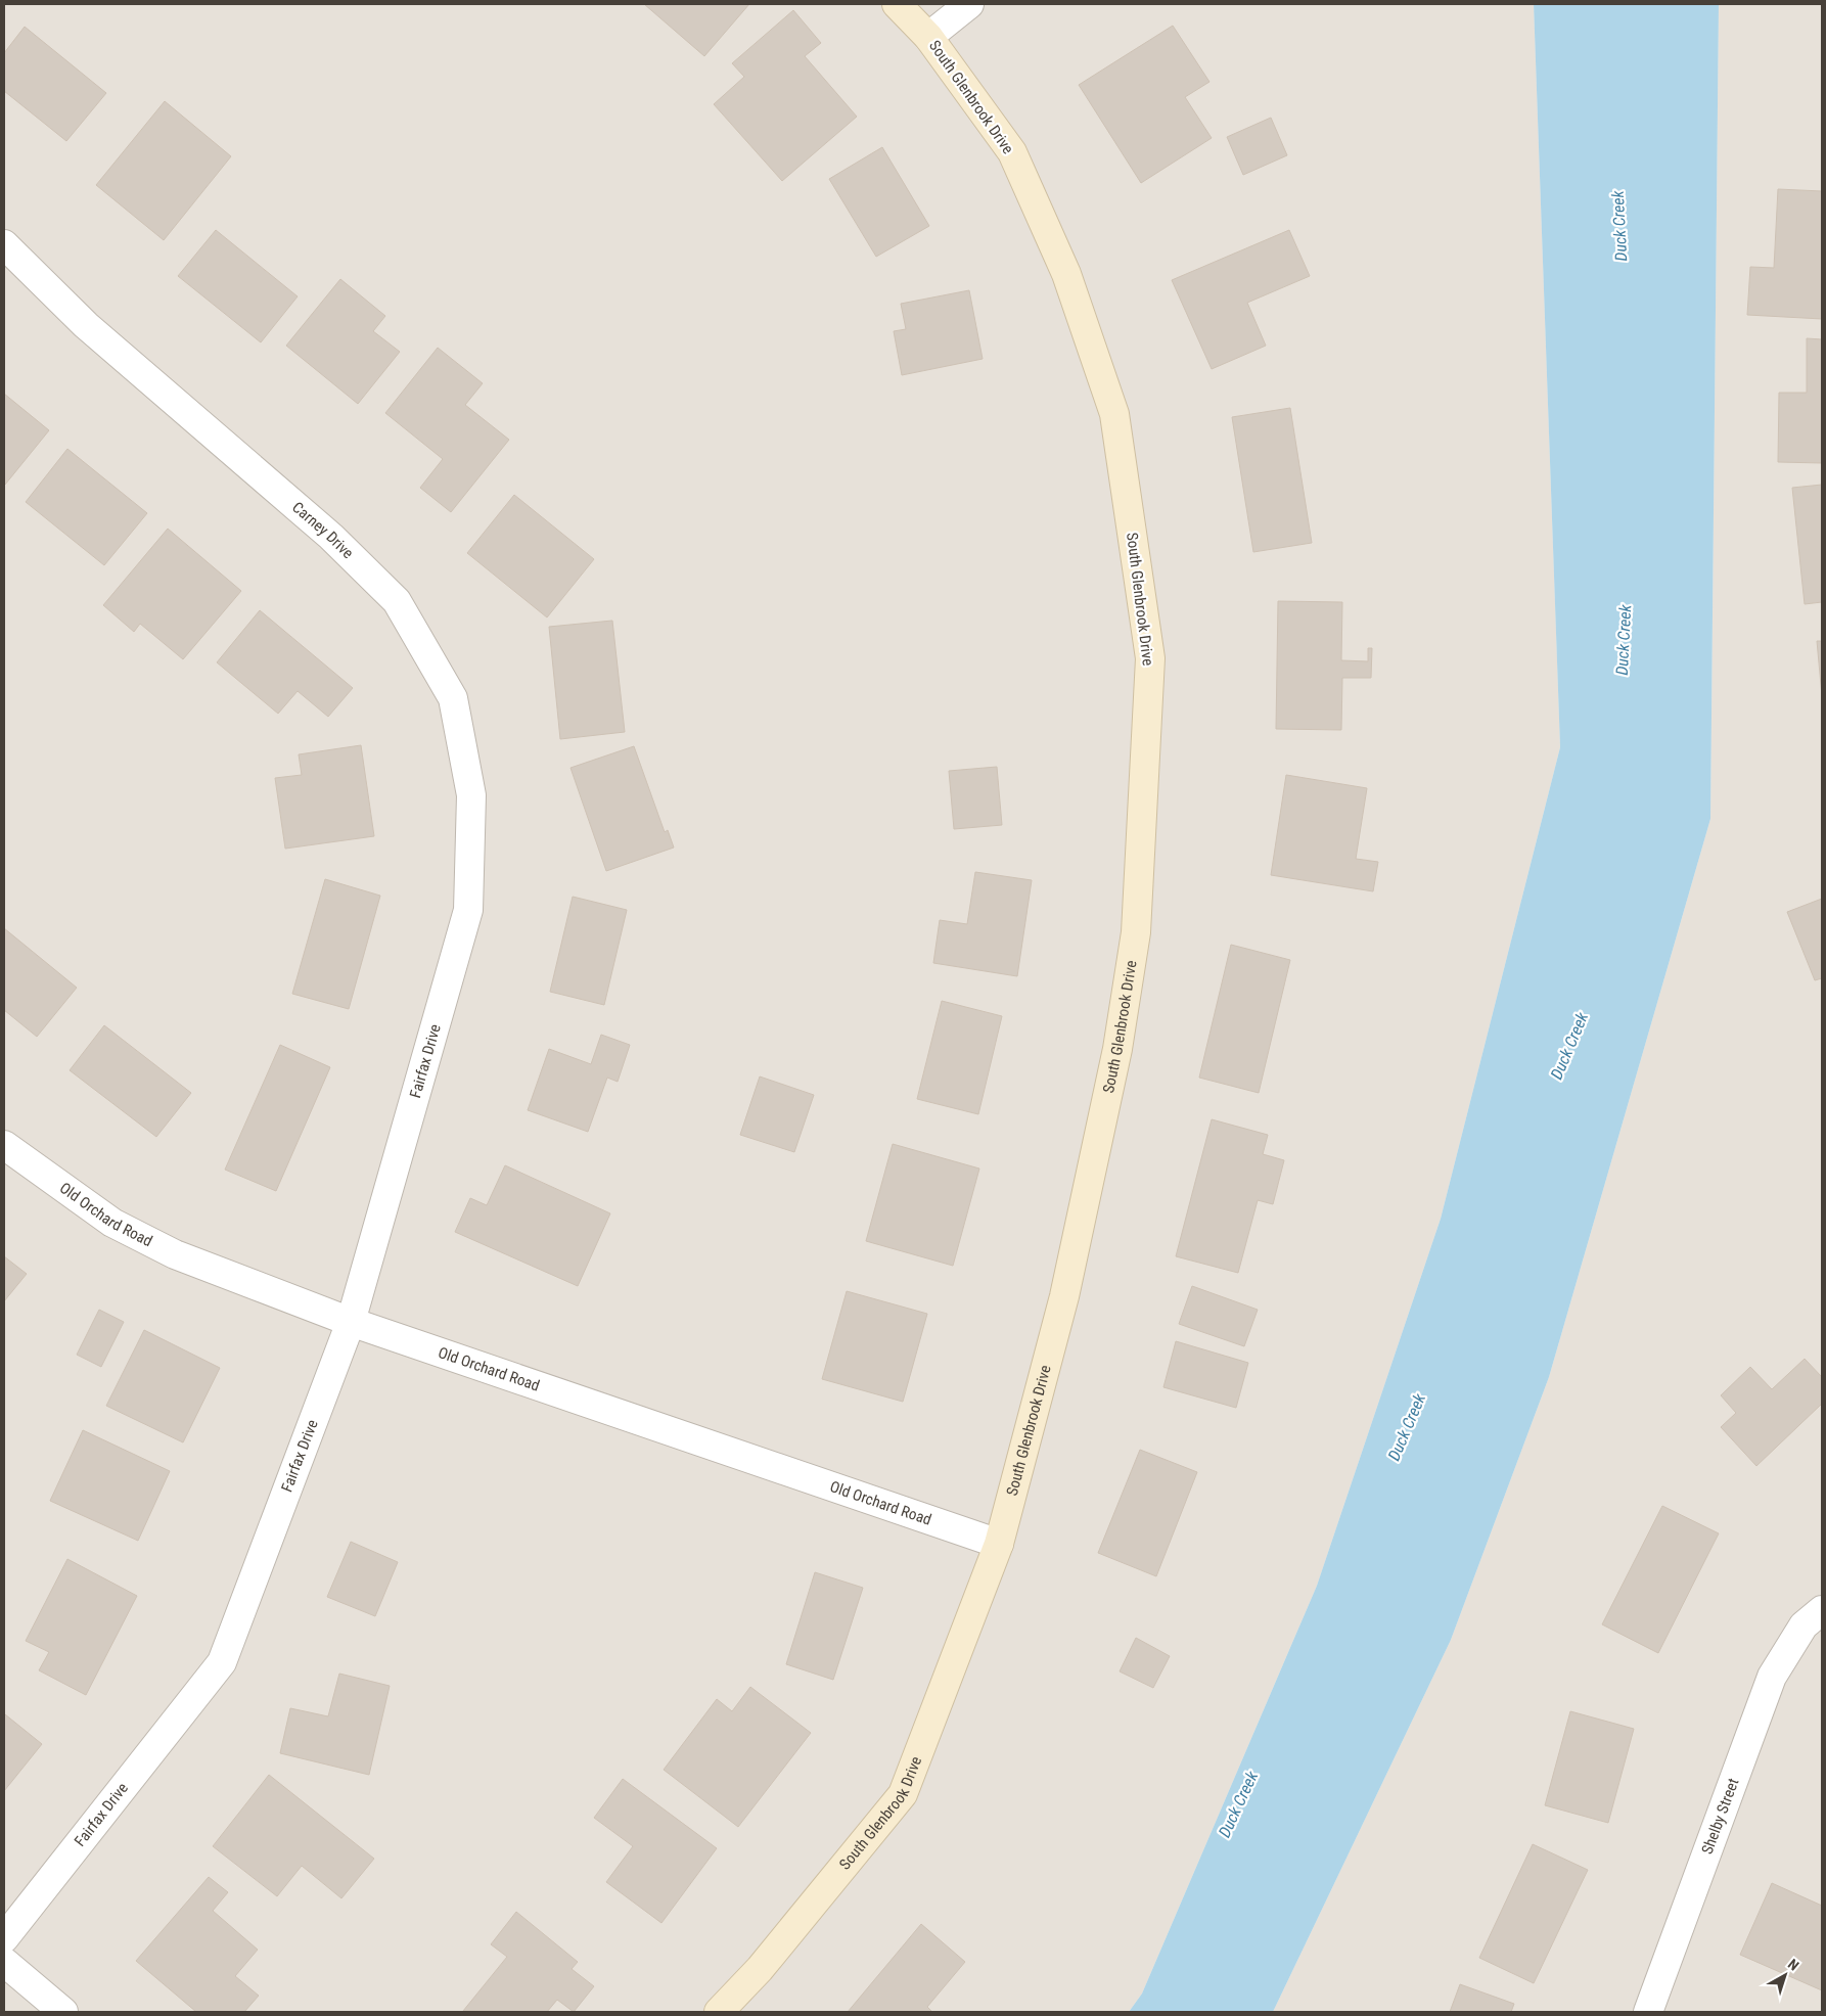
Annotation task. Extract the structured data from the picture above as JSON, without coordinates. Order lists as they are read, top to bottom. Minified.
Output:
{"streets":{"street":["South Glenbrook Drive","Carney Drive","Fairfax Drive","Old Orchard Road","Shelby Street"]},"crossings":[["South Glenbrook Drive","Old Orchard Road"],["Carney Drive","Fairfax Drive"],["Fairfax Drive","Old Orchard Road"]],"water":["Duck Creek"],"north":"top right"}
